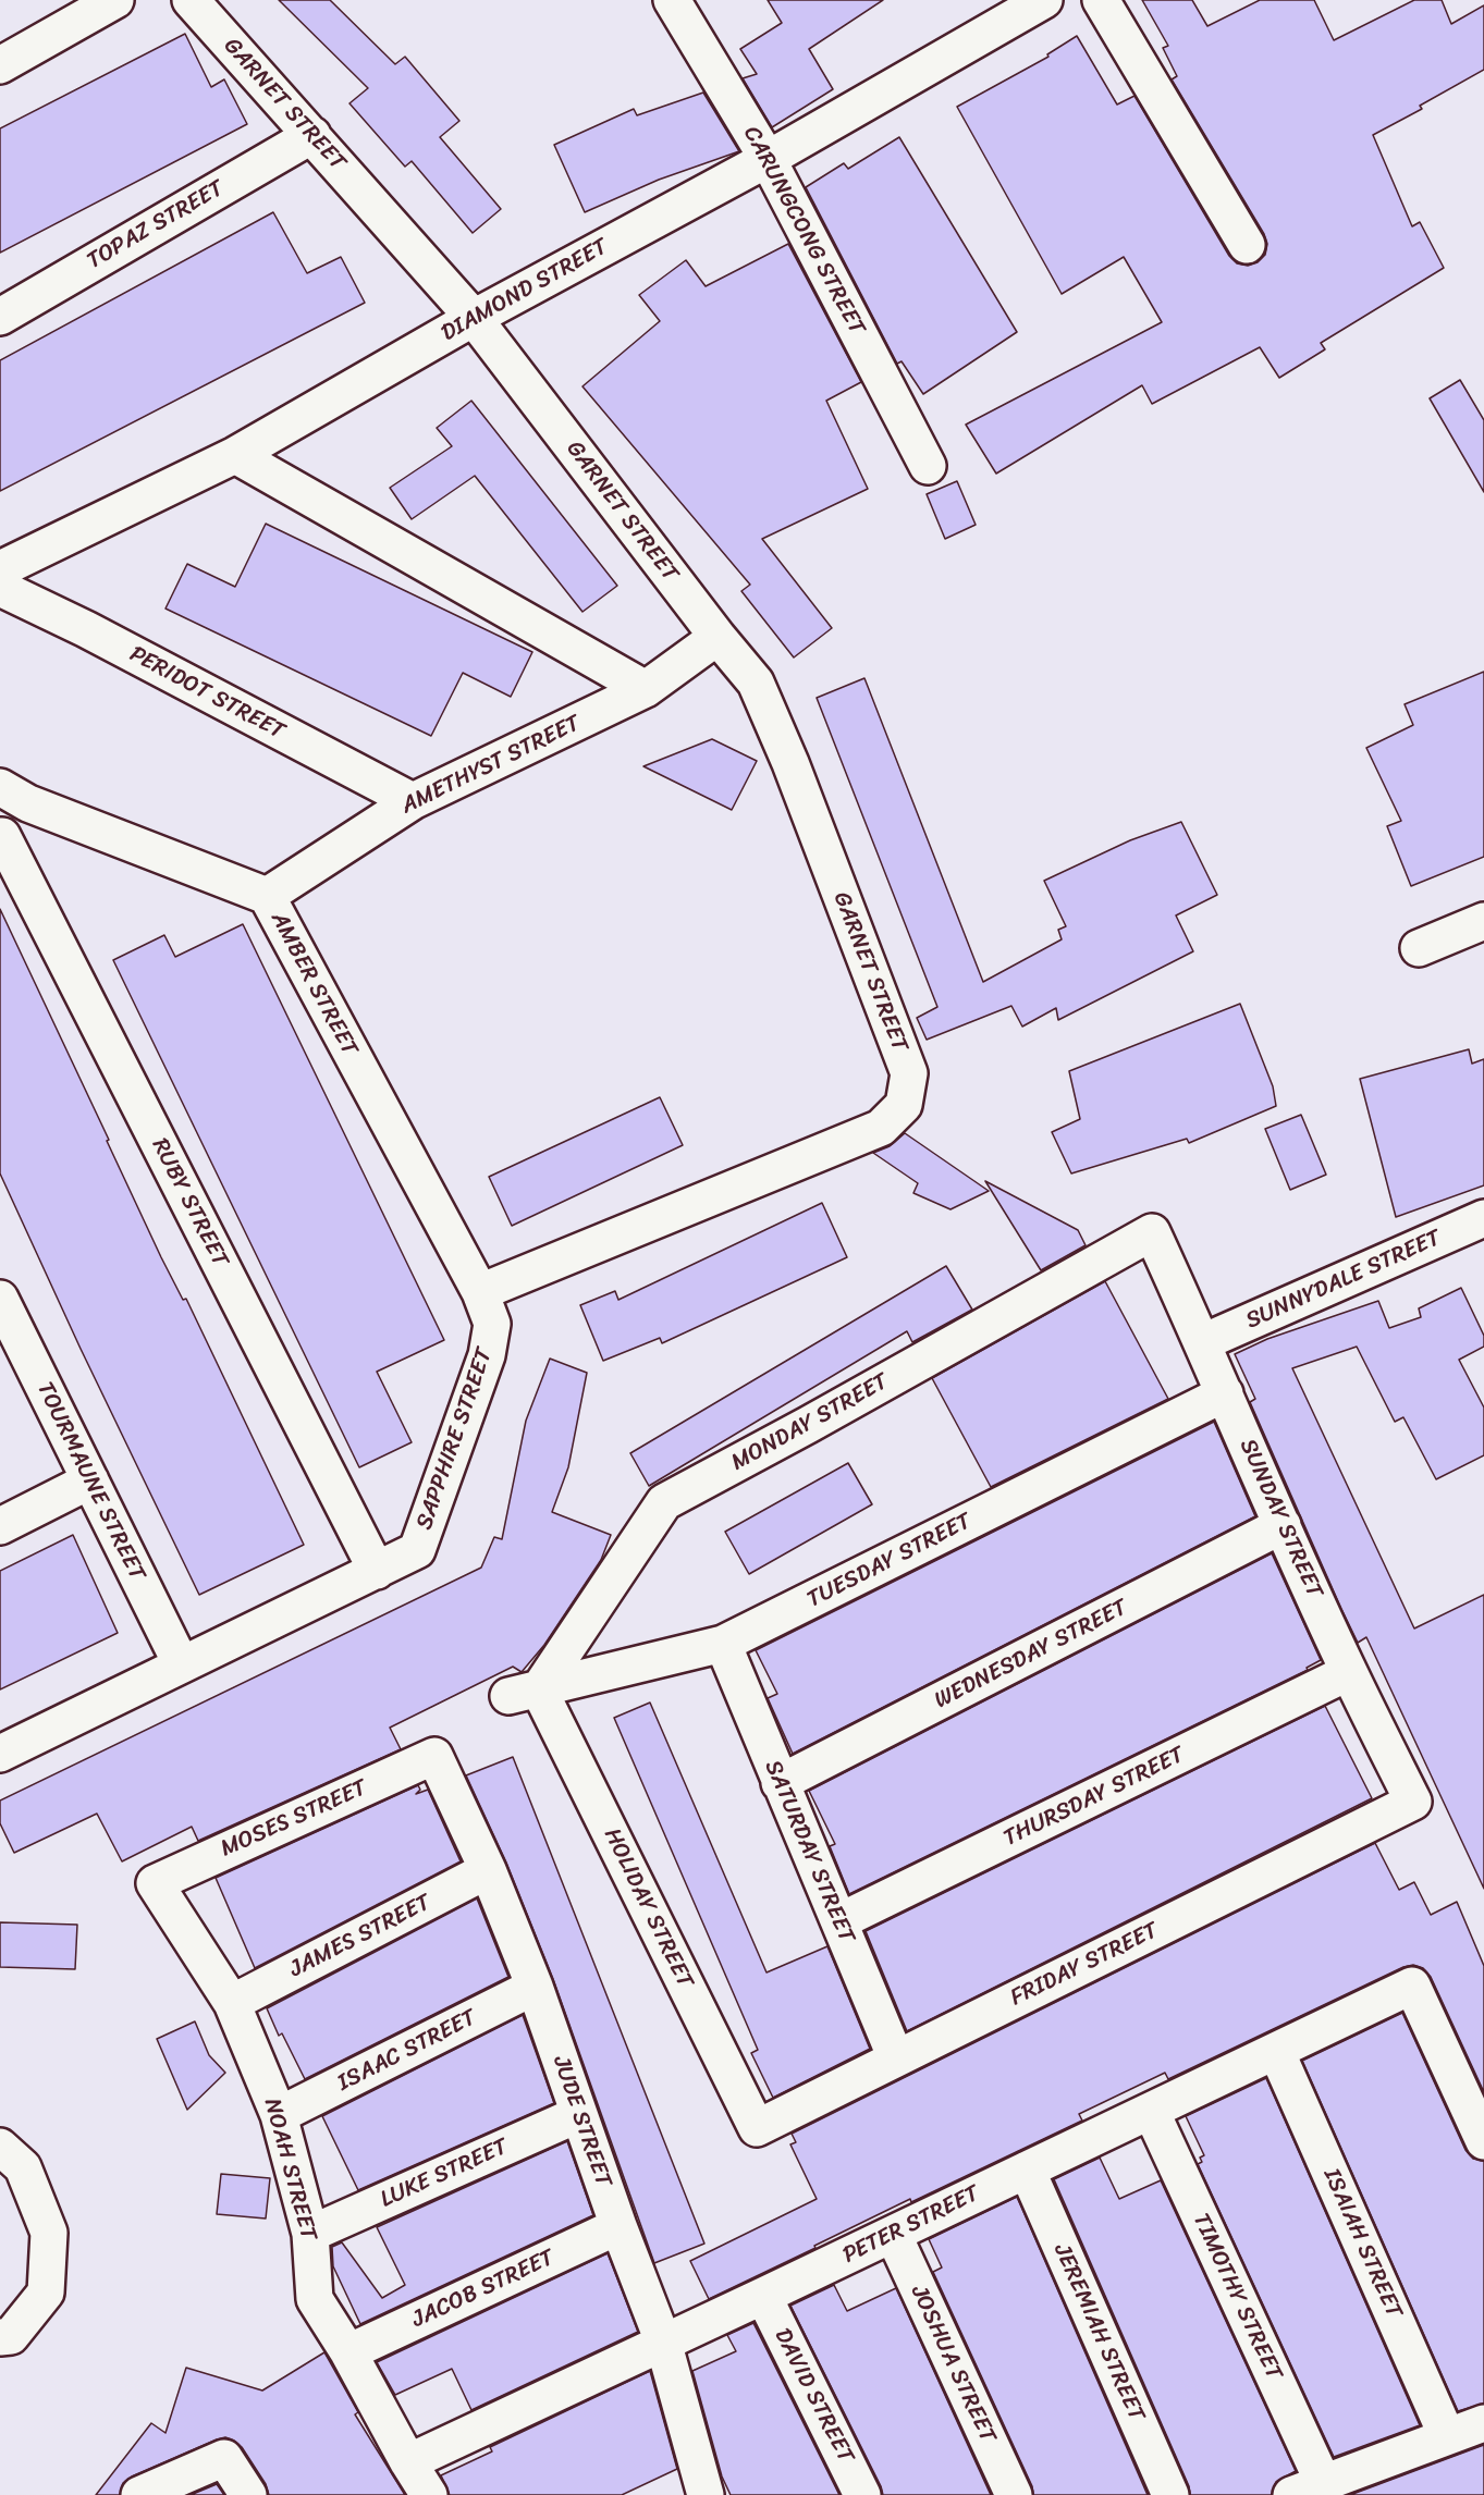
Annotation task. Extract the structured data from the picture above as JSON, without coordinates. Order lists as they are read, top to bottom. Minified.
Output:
{"streets":{"street":["GARNET STREET","TOPAZ STREET","CARUNGCONG STREET","DIAMOND STREET","PERIDOT STREET","AMETHYST STREET","AMBER STREET","RUBY STREET","SUNNYDALE STREET","MONDAY STREET","SAPPHIRE STREET","TOURMAUNE STREET","SUNDAY STREET","TUESDAY STREET","WEDNESDAY STREET","THURSDAY STREET","MOSES STREET","SATURDAY STREET","HOLIDAY STREET","JAMES STREET","FRIDAY STREET","ISAAC STREET","JUDE STREET","NOAH STREET","LUKE STREET","PETER STREET","ISAIAH STREET","JACOB STREET","TIMOTHY STREET","JEREMIAH STREET","JOSHUA STREET","DAVID STREET"]},"crossings":[["GARNET STREET","TOPAZ STREET"],["GARNET STREET","DIAMOND STREET"],["GARNET STREET","AMETHYST STREET"],["GARNET STREET","AMBER STREET"],["GARNET STREET","SAPPHIRE STREET"],["CARUNGCONG STREET","DIAMOND STREET"],["PERIDOT STREET","AMETHYST STREET"],["AMETHYST STREET","AMBER STREET"],["AMBER STREET","SAPPHIRE STREET"],["RUBY STREET","SAPPHIRE STREET"],["SUNNYDALE STREET","SUNDAY STREET"],["MONDAY STREET","SUNDAY STREET"],["MONDAY STREET","TUESDAY STREET"],["MONDAY STREET","HOLIDAY STREET"],["SAPPHIRE STREET","TOURMAUNE STREET"],["SUNDAY STREET","TUESDAY STREET"],["SUNDAY STREET","WEDNESDAY STREET"],["SUNDAY STREET","THURSDAY STREET"],["SUNDAY STREET","FRIDAY STREET"],["TUESDAY STREET","SATURDAY STREET"],["TUESDAY STREET","HOLIDAY STREET"],["WEDNESDAY STREET","SATURDAY STREET"],["THURSDAY STREET","SATURDAY STREET"],["MOSES STREET","JUDE STREET"],["MOSES STREET","NOAH STREET"],["SATURDAY STREET","FRIDAY STREET"],["HOLIDAY STREET","FRIDAY STREET"],["JAMES STREET","JUDE STREET"],["JAMES STREET","NOAH STREET"],["ISAAC STREET","JUDE STREET"],["ISAAC STREET","NOAH STREET"],["JUDE STREET","LUKE STREET"],["JUDE STREET","PETER STREET"],["JUDE STREET","JACOB STREET"],["NOAH STREET","LUKE STREET"],["NOAH STREET","PETER STREET"],["NOAH STREET","JACOB STREET"],["PETER STREET","ISAIAH STREET"],["PETER STREET","TIMOTHY STREET"],["PETER STREET","JEREMIAH STREET"],["PETER STREET","JOSHUA STREET"],["PETER STREET","DAVID STREET"]]}
